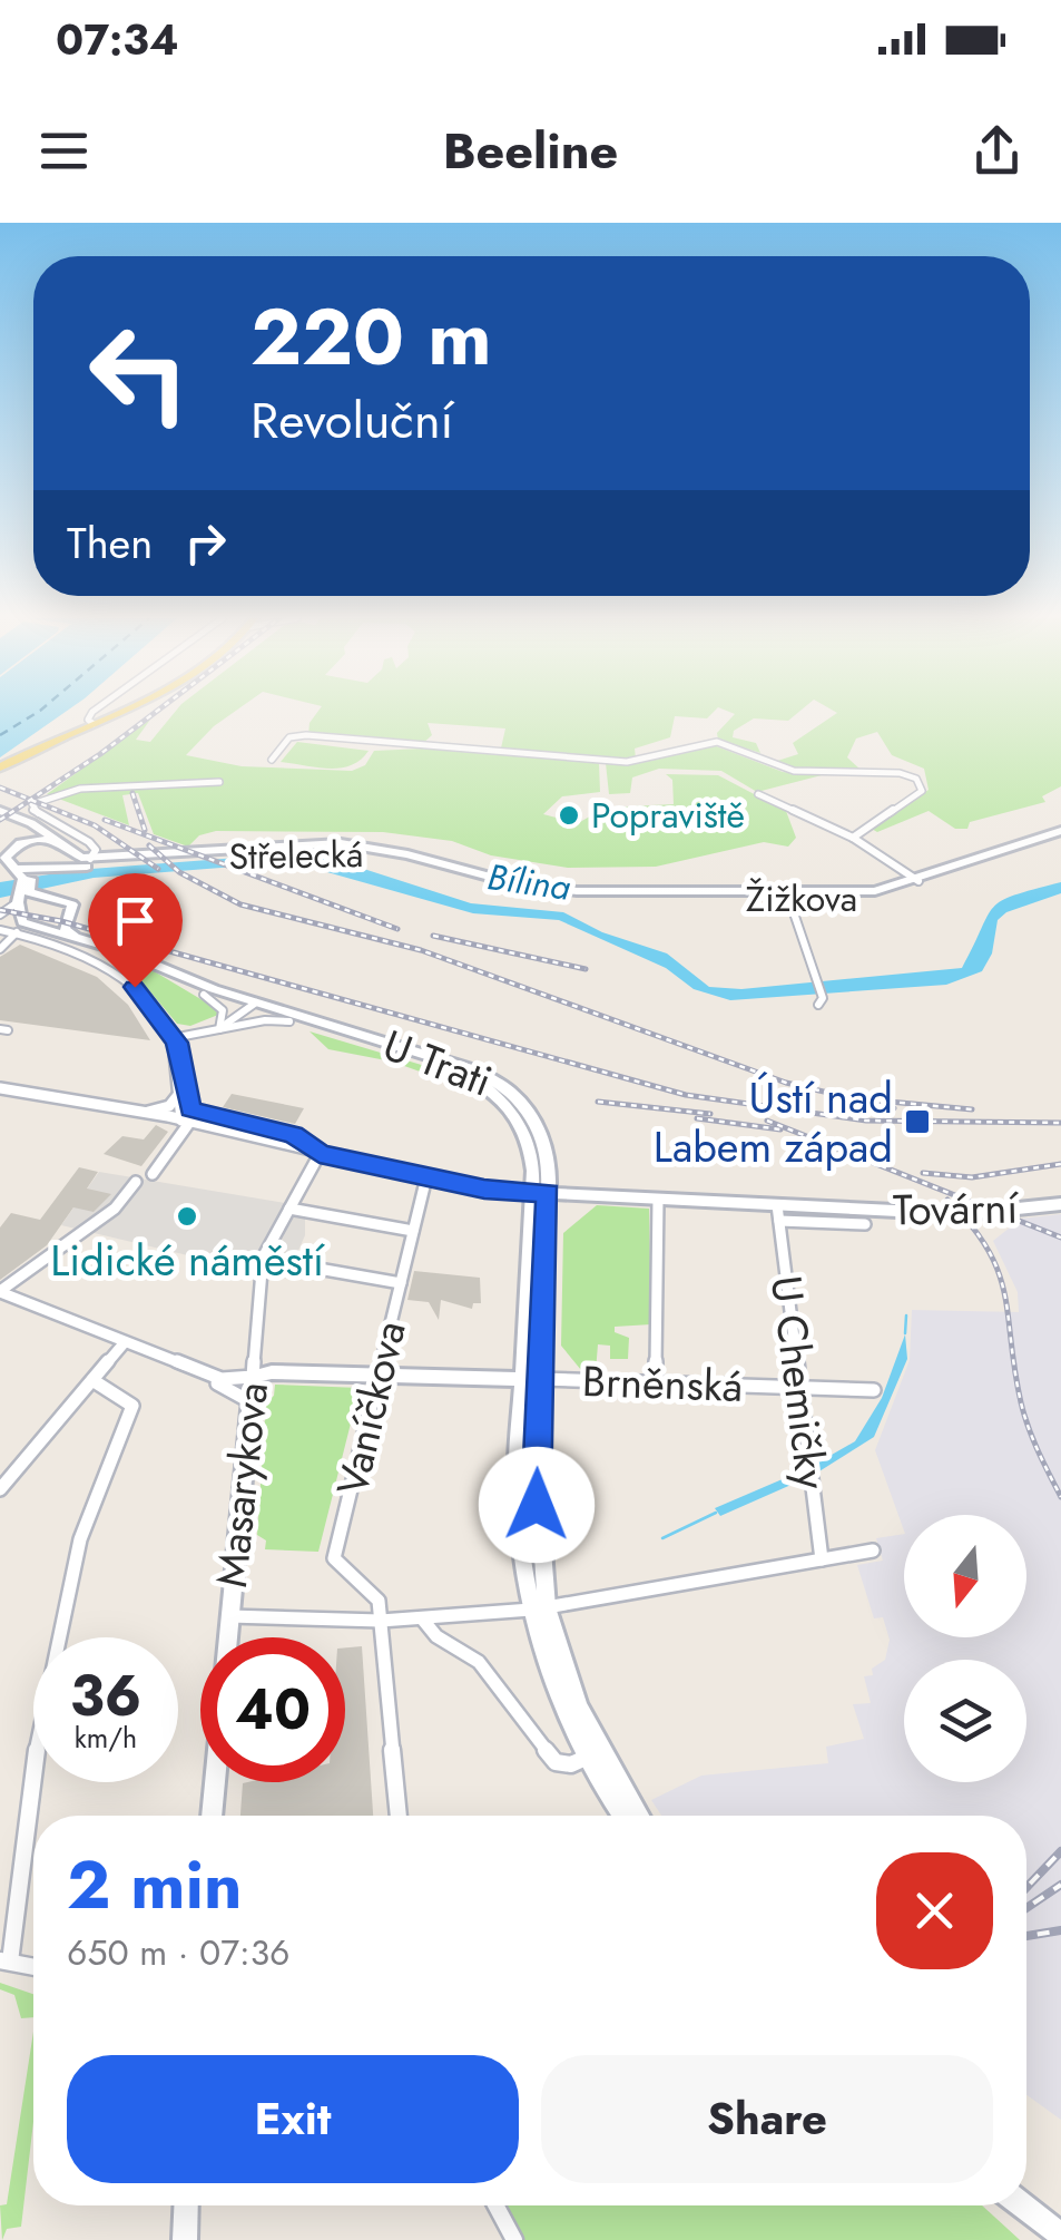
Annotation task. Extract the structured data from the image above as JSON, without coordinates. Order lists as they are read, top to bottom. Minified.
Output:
{"streets":{"street":["Střelecká","Žižkova","U Trati","Tovární","U Chemičky","Brněnská","Vaníčkova","Masarykova"]},"crossings":[["Střelecká","Žižkova"],["U Trati","Tovární"],["Tovární","U Chemičky"],["U Chemičky","Brněnská"],["Brněnská","Vaníčkova"],["Brněnská","Masarykova"]],"water":["Bílina"],"places":{"other":["Popraviště","Lidické náměstí"],"transit":["Ústí nad Labem západ"]},"north":"bottom","page":{"status":"07:34","header":"Beeline","turn":["220 m","Revoluční"],"then":"Then","speed":"36 km/h","limit":"40","heading":["2 min","650 m · 07:36"],"buttons":["Exit","Share"]}}
